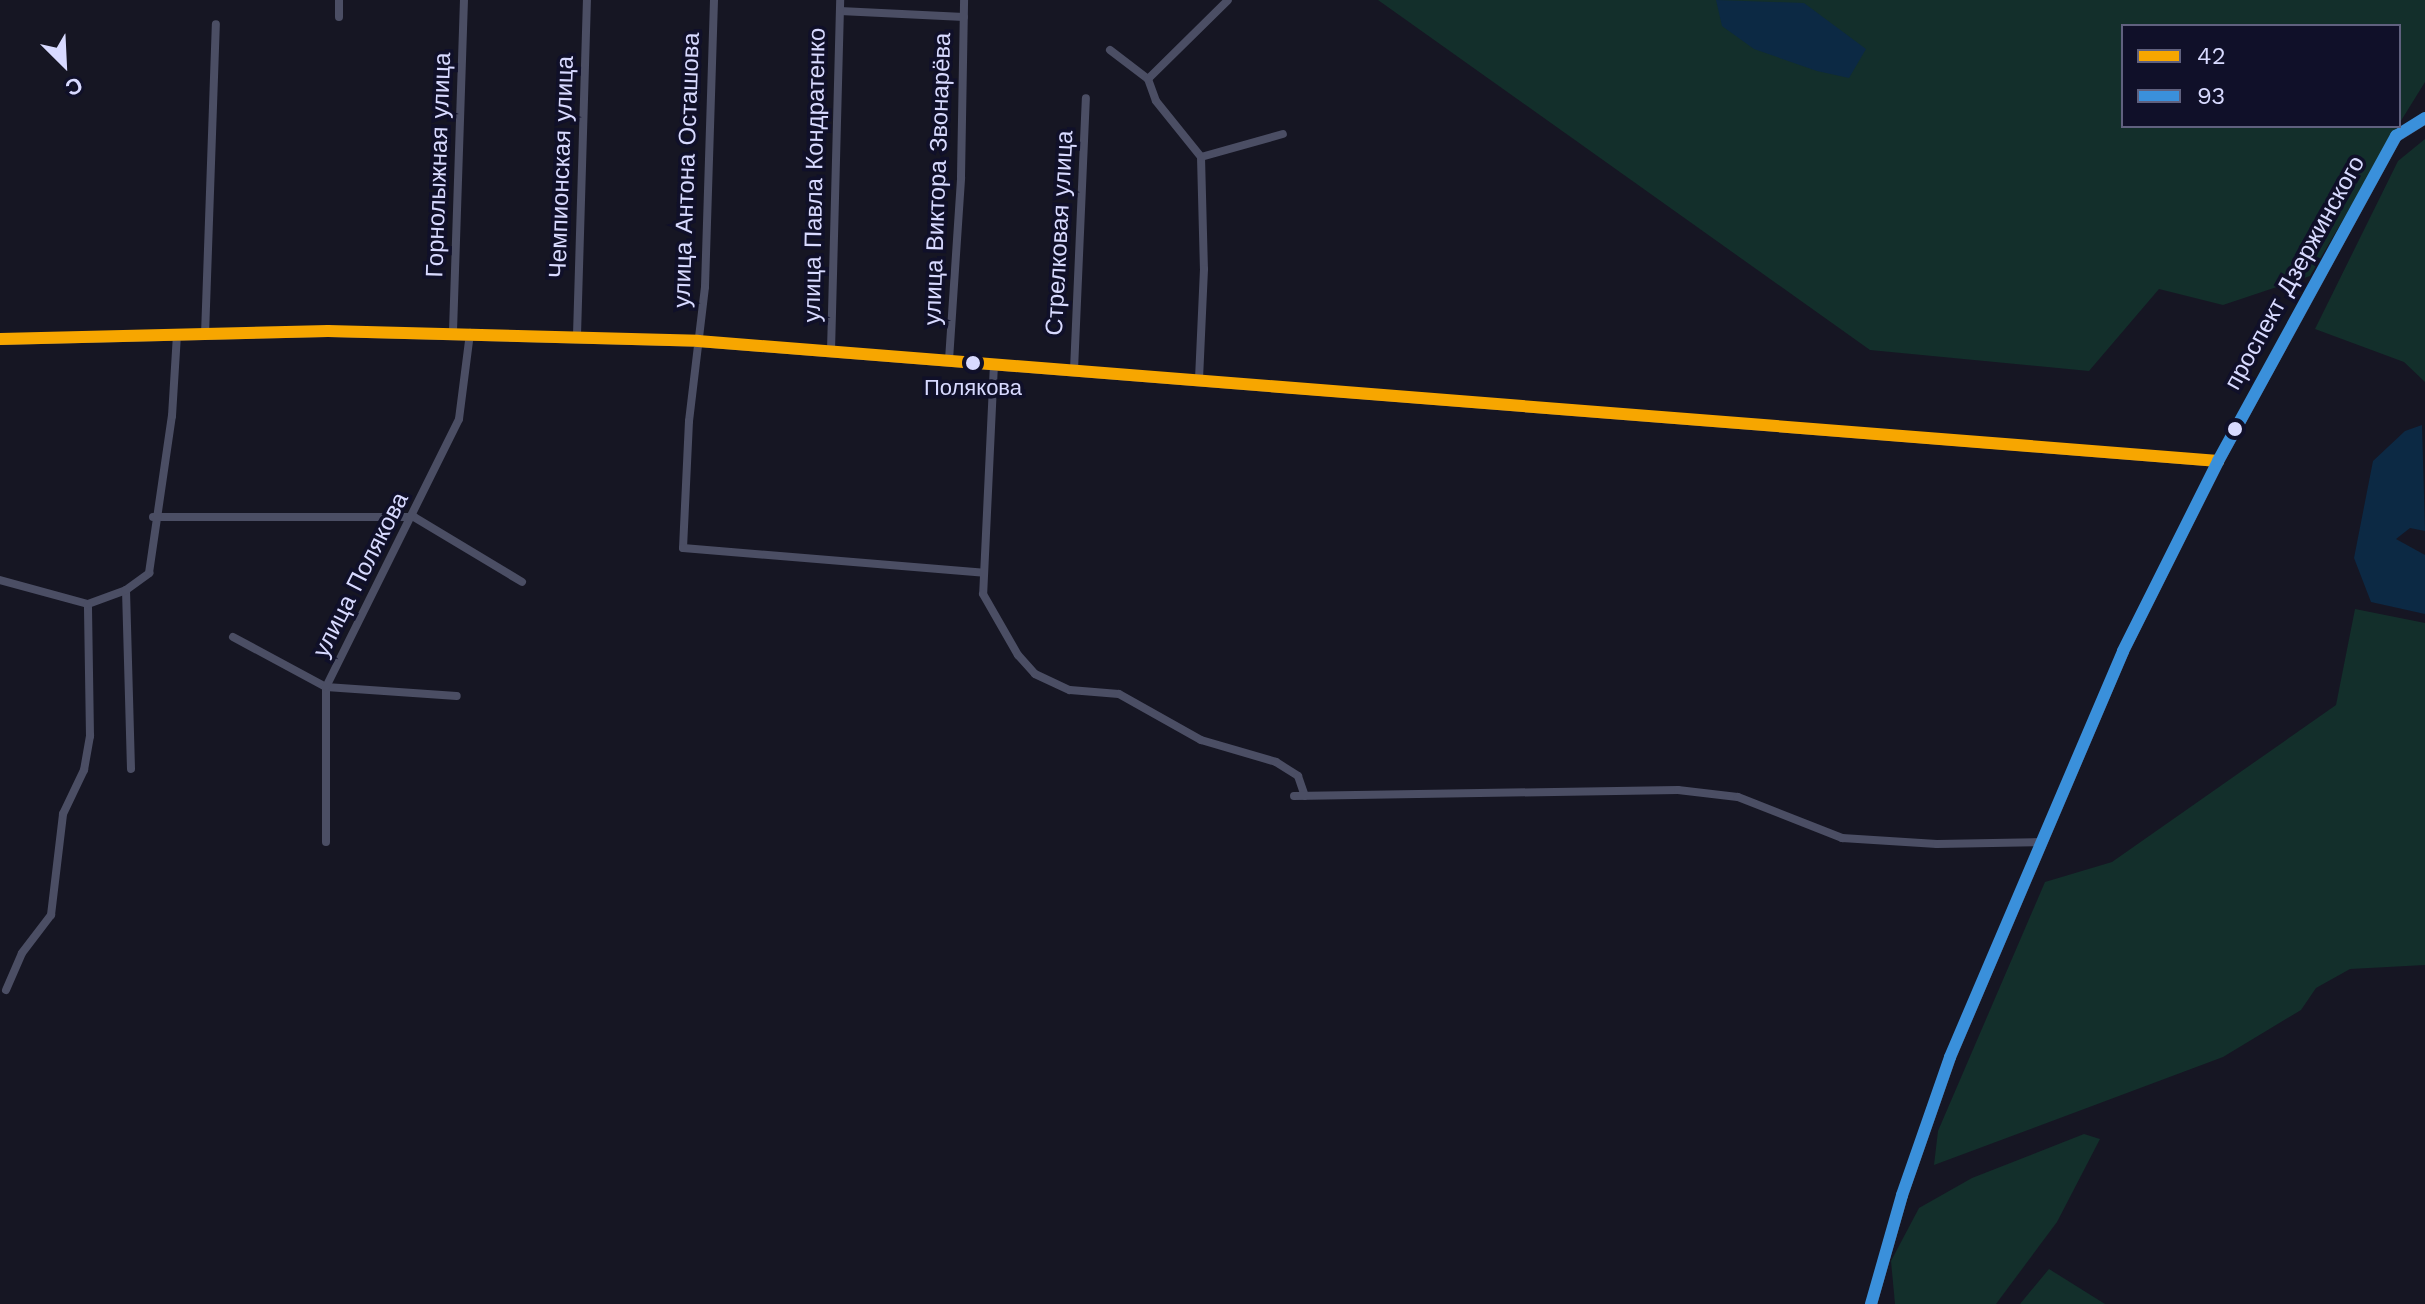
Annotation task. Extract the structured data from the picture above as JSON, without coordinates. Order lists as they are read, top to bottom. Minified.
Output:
{"streets":{"street":["Горнолыжная улица","Чемпионская улица","улица Антона Осташова","улица Павла Кондратенко","улица Виктора Звонарёва","Стрелковая улица","проспект Дзержинского","улица Полякова"]},"places":["Полякова"],"lines":["transit line 93","transit line 42"],"legend":["42","93"],"north":"bottom right"}
